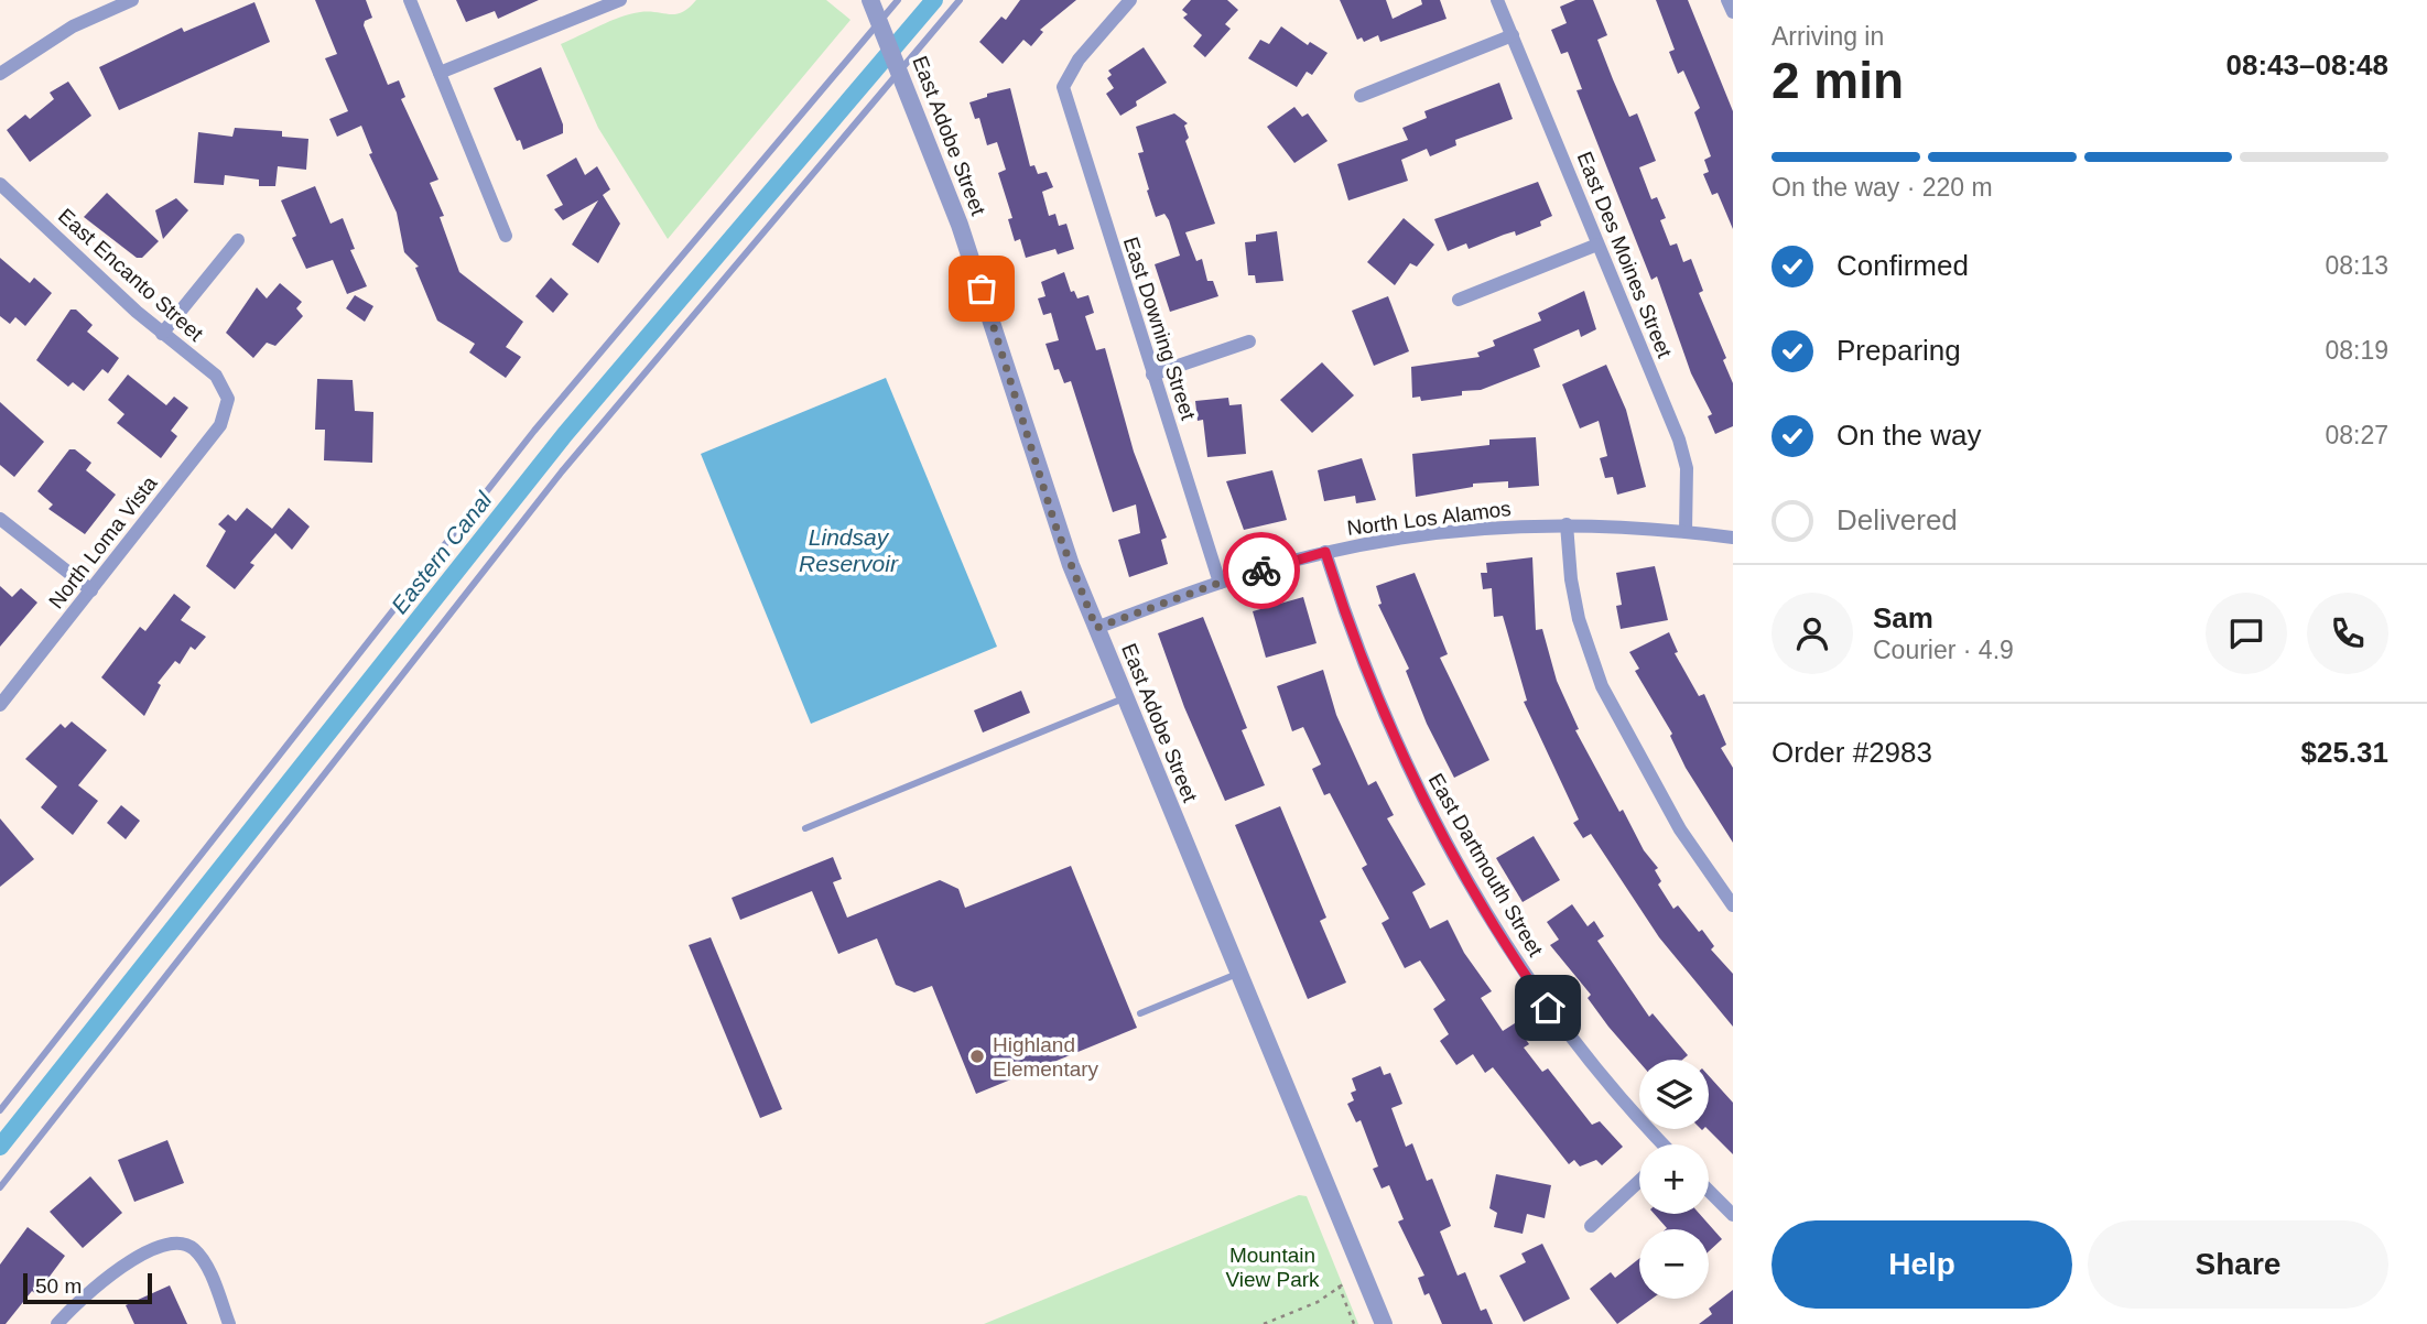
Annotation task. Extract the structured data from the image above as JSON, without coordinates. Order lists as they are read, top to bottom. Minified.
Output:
{"streets":{"street":["East Adobe Street","East Des Moines Street","East Encanto Street","East Downing Street","North Los Alamos","North Loma Vista","East Dartmouth Street"]},"crossings":[["East Adobe Street","North Los Alamos"],["East Des Moines Street","North Los Alamos"],["East Encanto Street","North Loma Vista"],["East Downing Street","North Los Alamos"],["North Los Alamos","East Dartmouth Street"]],"water":["Lindsay Reservoir","Eastern Canal"],"parks":["Mountain View Park"],"places":["Highland Elementary"],"scale_bar":"50 m","page":{"heading":["2 min","Arriving in","08:43–08:48"],"panel":["Sam","Courier · 4.9","Order #2983","$25.31"],"bar":"On the way · 220 m","list":[["Confirmed","08:13"],["Preparing","08:19"],["On the way","08:27"],"Delivered"],"map_buttons":["+","−"],"buttons":["Help","Share"],"scale":"50 m"}}
